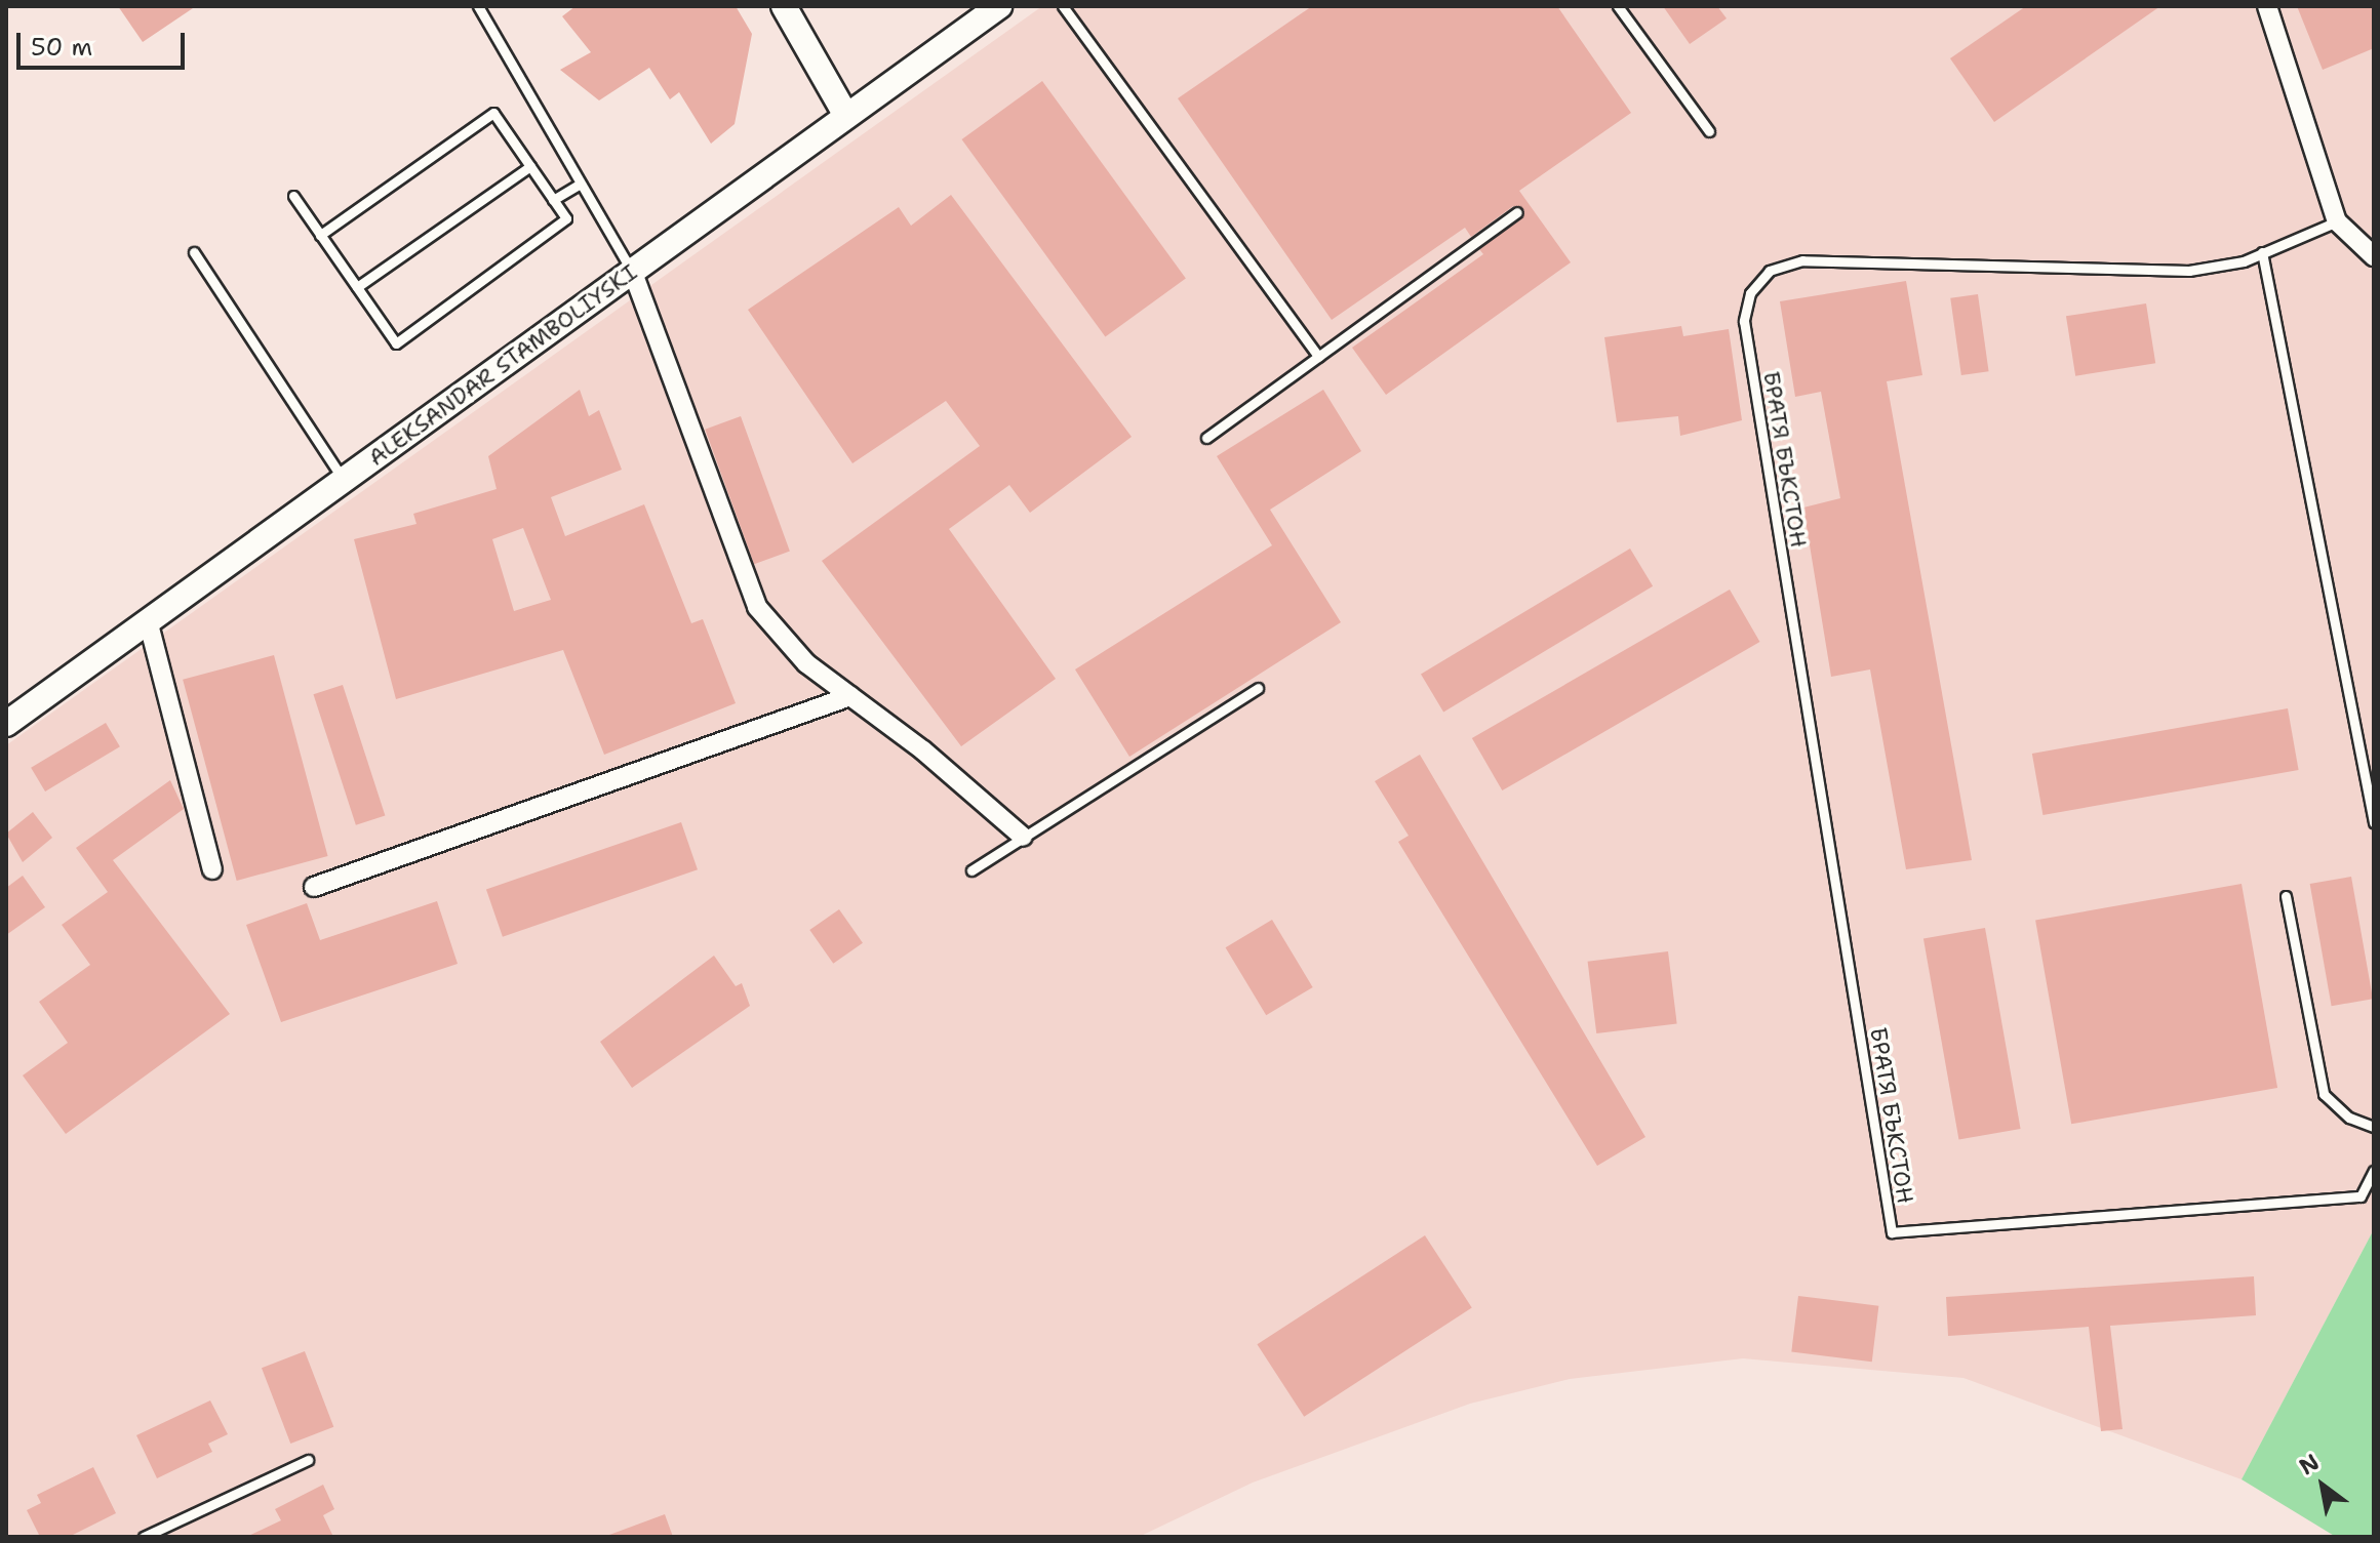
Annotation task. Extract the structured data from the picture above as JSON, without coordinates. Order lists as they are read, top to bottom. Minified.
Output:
{"streets":{"street":["ALEKSANDAR STAMBOLIYSKI"],"lane":["БРАТЯ БЪКСТОН"]},"scale_bar":"50 m","north":"top left"}
